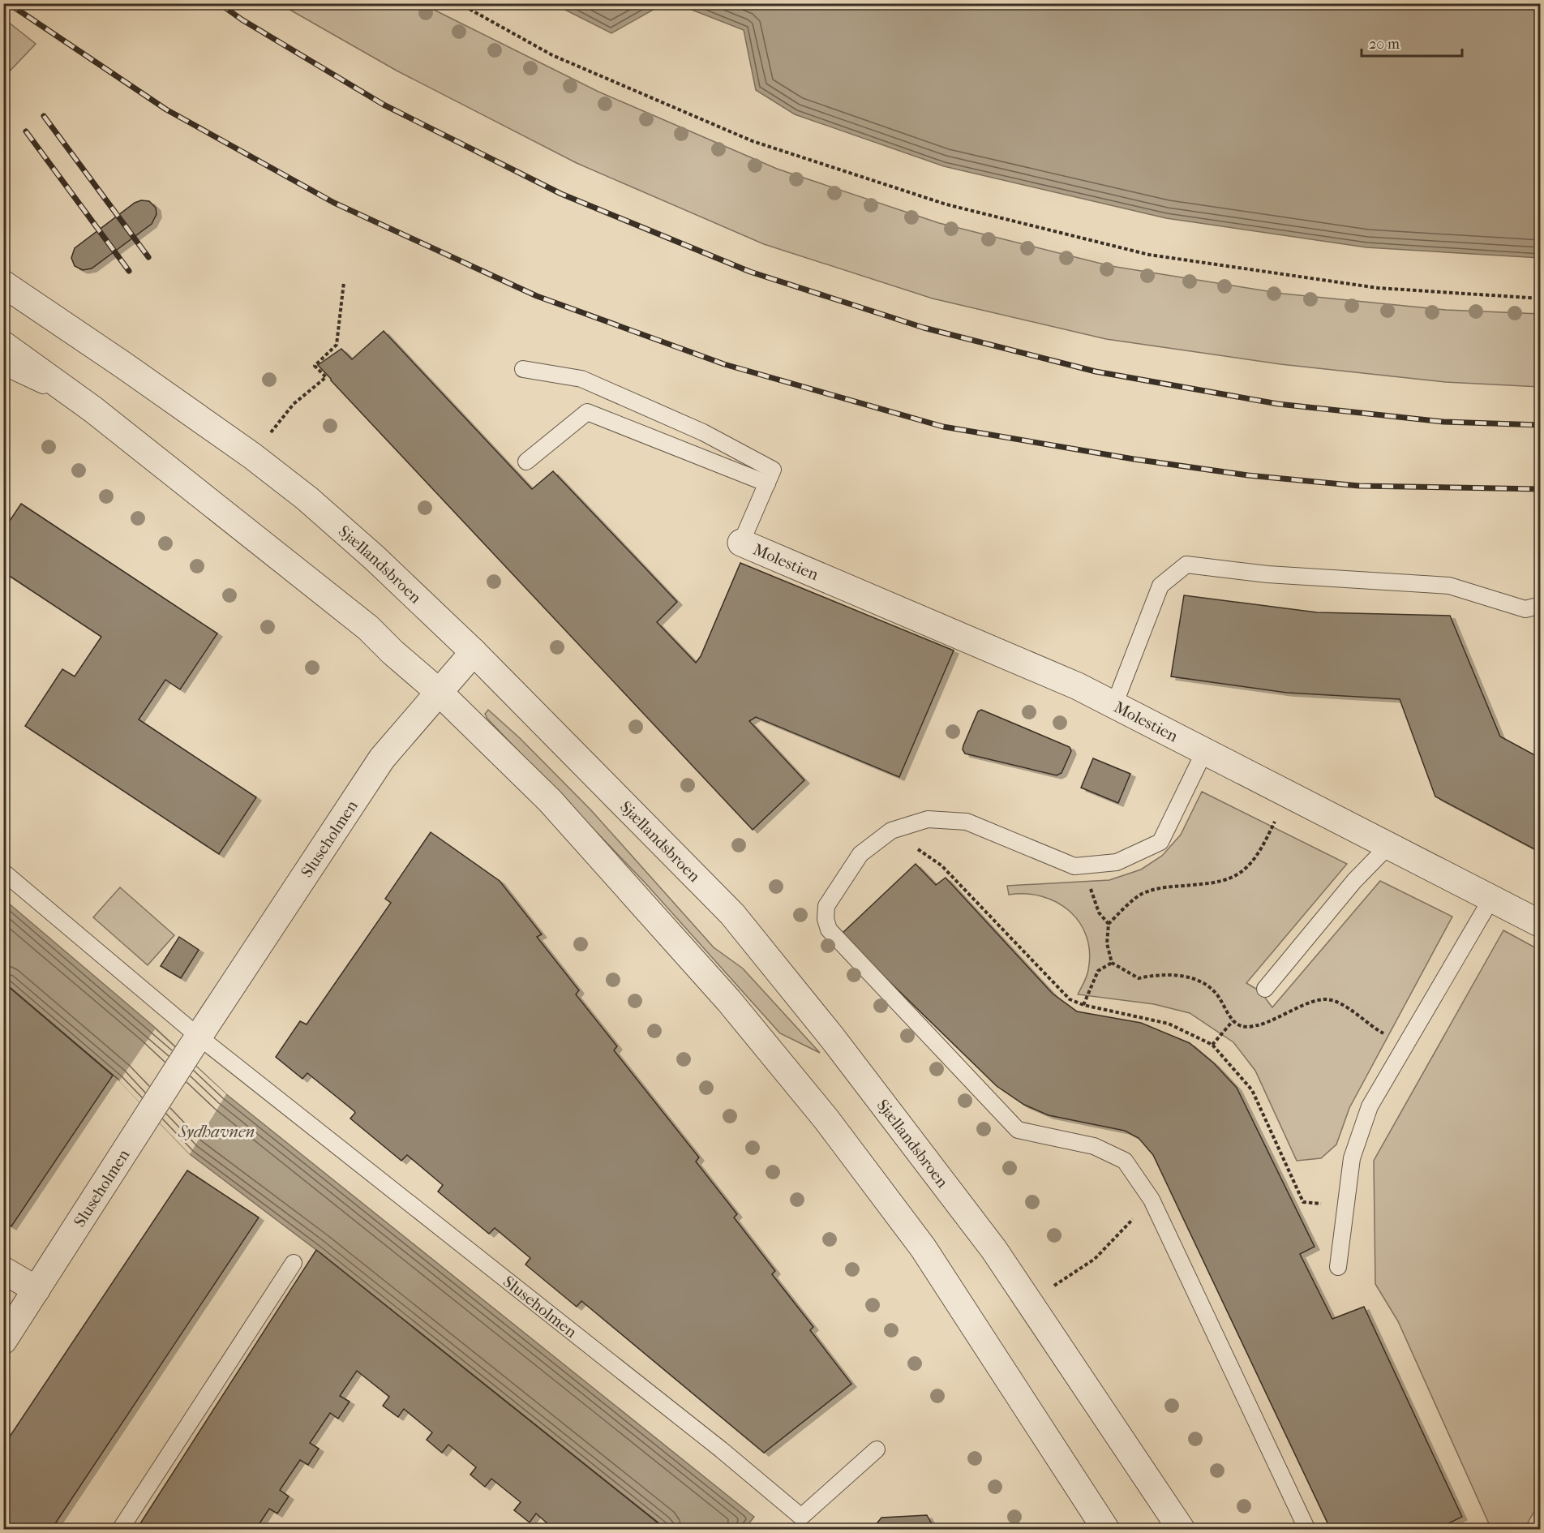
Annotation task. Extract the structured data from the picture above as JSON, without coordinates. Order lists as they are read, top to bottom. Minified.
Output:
{"streets":{"street":["Molestien","Sjællandsbroen","Sluseholmen"]},"crossings":[["Sjællandsbroen","Sluseholmen"]],"water":["Sydhavnen"],"scale_bar":"20 m"}
